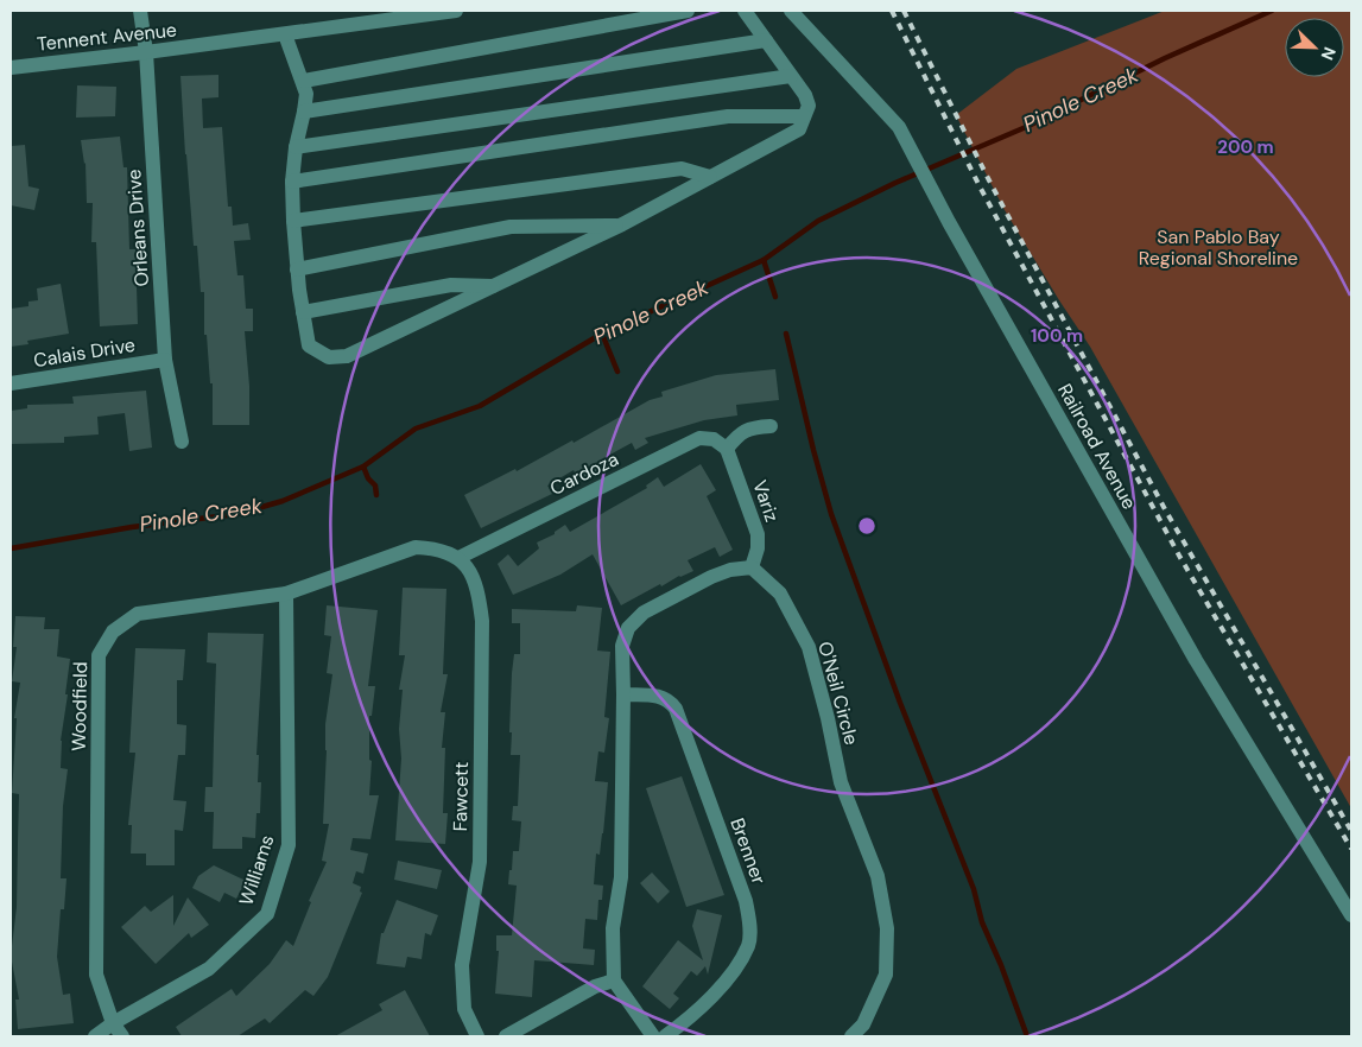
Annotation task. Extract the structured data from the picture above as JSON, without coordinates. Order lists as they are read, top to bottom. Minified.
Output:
{"streets":{"street":["Tennent Avenue","Orleans Drive","Calais Drive","Railroad Avenue","Cardoza","Variz","O'Neil Circle","Woodfield","Fawcett","Brenner","Williams"]},"crossings":[["Tennent Avenue","Orleans Drive"],["Orleans Drive","Calais Drive"],["Cardoza","Variz"],["Cardoza","Woodfield"],["Cardoza","Fawcett"],["Variz","O'Neil Circle"],["Woodfield","Fawcett"],["Woodfield","Williams"]],"water":["Pinole Creek"],"parks":["San Pablo Bay Regional Shoreline"],"north":"bottom right","rings":["200 m","100 m"]}
